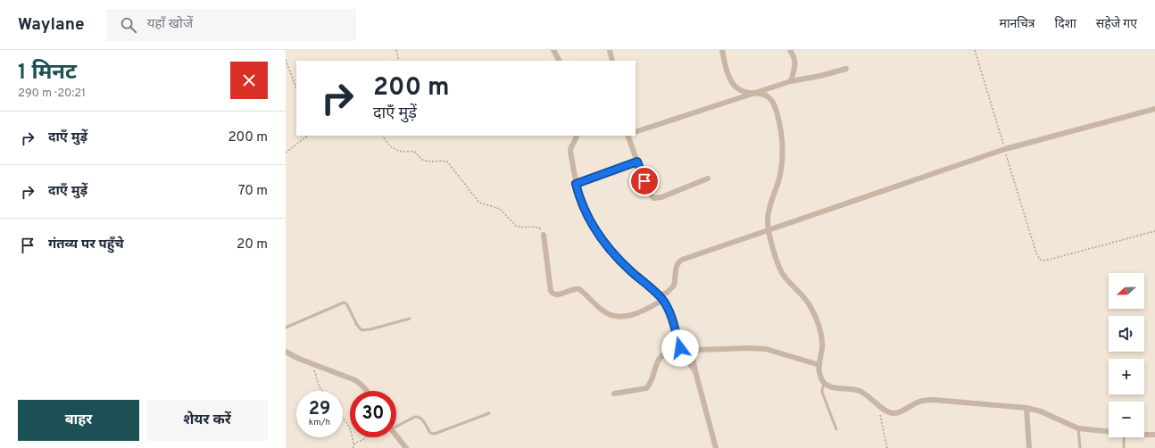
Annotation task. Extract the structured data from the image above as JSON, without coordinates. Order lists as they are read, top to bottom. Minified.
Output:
{"north":"left","page":{"header":"Waylane","search":"यहाँ खोजें","nav":["मानचित्र","दिशा","सहेजे गए"],"heading":["1 मिनट","290 m · 20:21"],"turn":["200 m","दाएँ मुड़ें"],"list":[{"name":"दाएँ मुड़ें","value":"200 m"},{"name":"दाएँ मुड़ें","value":"70 m"},{"name":"गंतव्य पर पहुँचे","value":"20 m"}],"map_buttons":["+","−"],"speed":"29 km/h","limit":"30","buttons":["बाहर","शेयर करें"]}}
